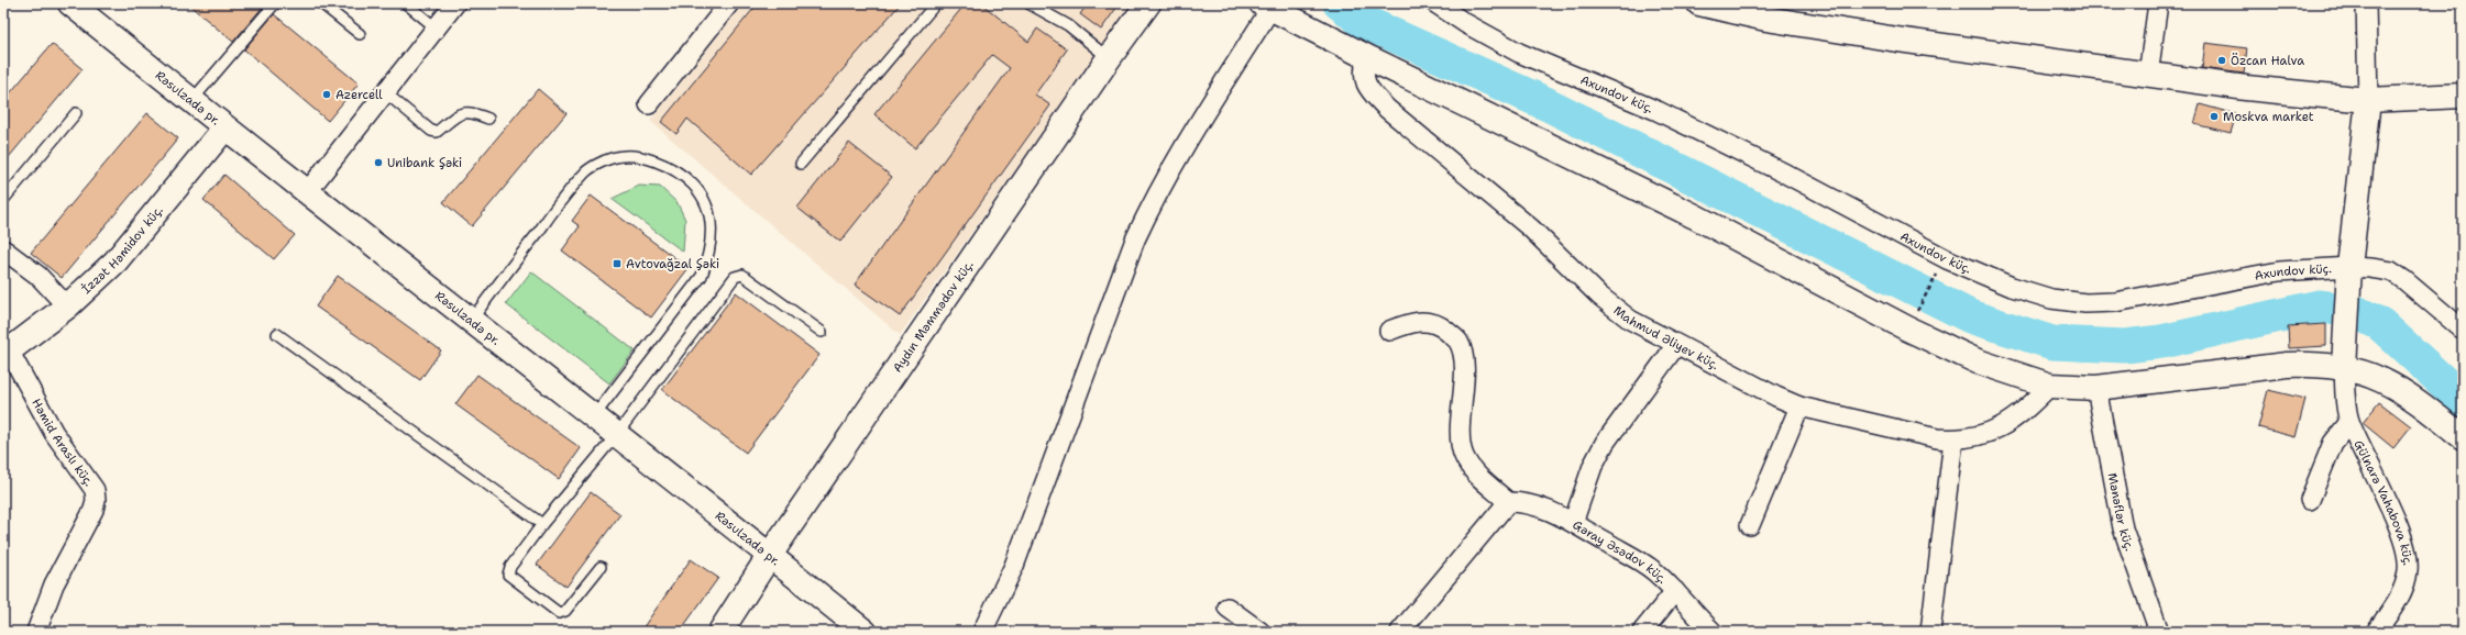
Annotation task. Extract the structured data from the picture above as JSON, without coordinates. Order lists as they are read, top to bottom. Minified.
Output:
{"streets":{"street":["Axundov küç.","Rəsulzadə pr.","İzzət Həmidov küç.","Aydın Məmmədov küç.","Mahmud Əliyev küç.","Həmid Araslı küç.","Gülnarə Vahabova küç.","Mənəflər küç.","Gəray Əsədov küç."]},"crossings":[["Rəsulzadə pr.","İzzət Həmidov küç."],["Rəsulzadə pr.","Aydın Məmmədov küç."],["İzzət Həmidov küç.","Həmid Araslı küç."]],"places":{"other":["Özcan Halva","Azercell","Moskva market","Unibank Şəki"],"transit":["Avtovağzal Şəki"]}}
